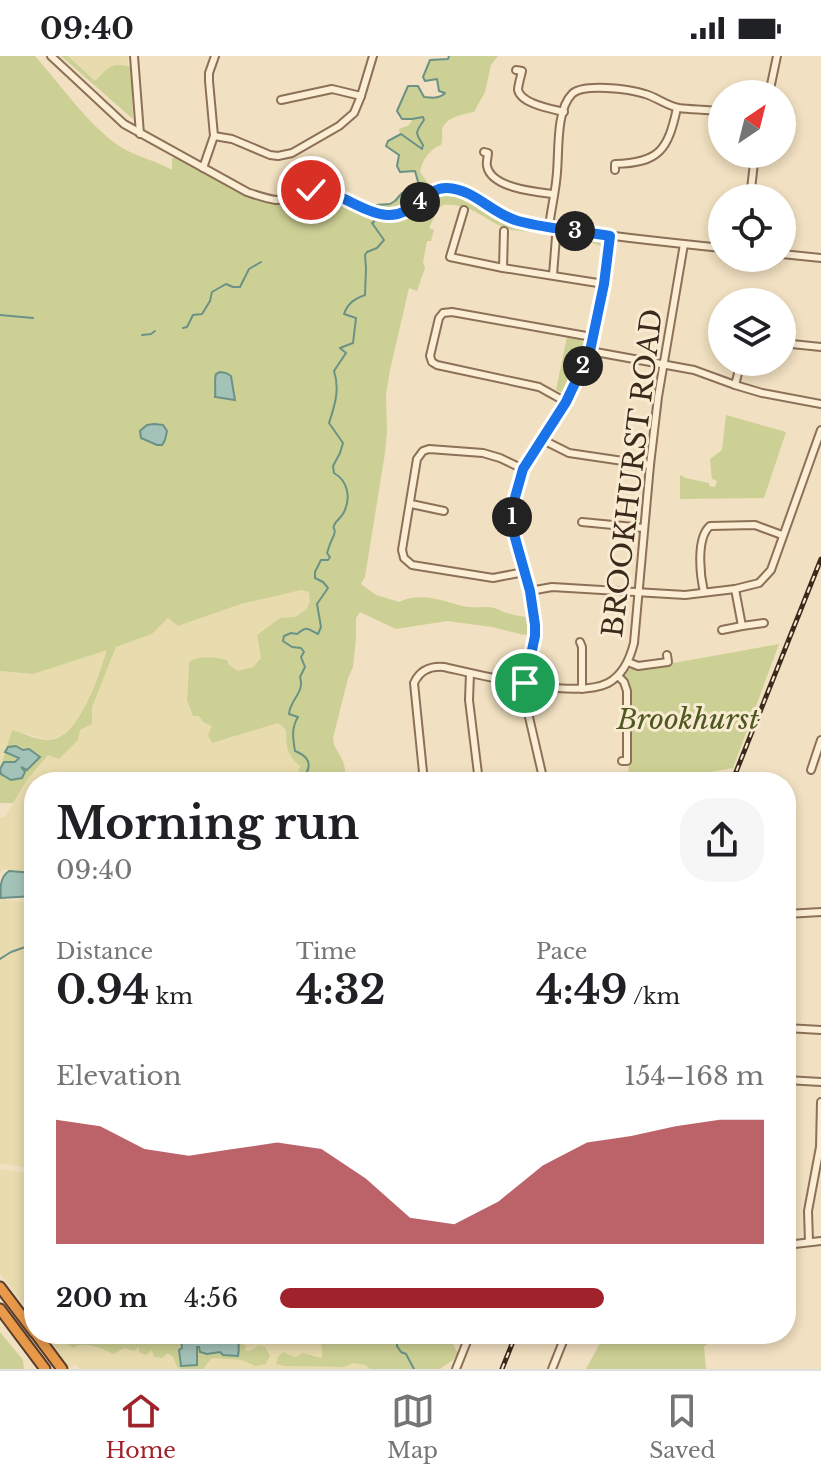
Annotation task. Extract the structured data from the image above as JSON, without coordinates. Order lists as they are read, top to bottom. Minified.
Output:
{"streets":{"street":["BROOKHURST ROAD"]},"parks":["Brookhurst"],"north":"top right","page":{"status":"09:40","pins":["4","3","2","1"],"heading":["Morning run","09:40"],"stats":[["Distance","0.94 km"],["Time","4:32"],["Pace","4:49 /km"]],"chart":["Elevation","154–168 m"],"list":[{"name":"200 m","note":"4:56"}],"tabs":["Home","Map","Saved"]}}
